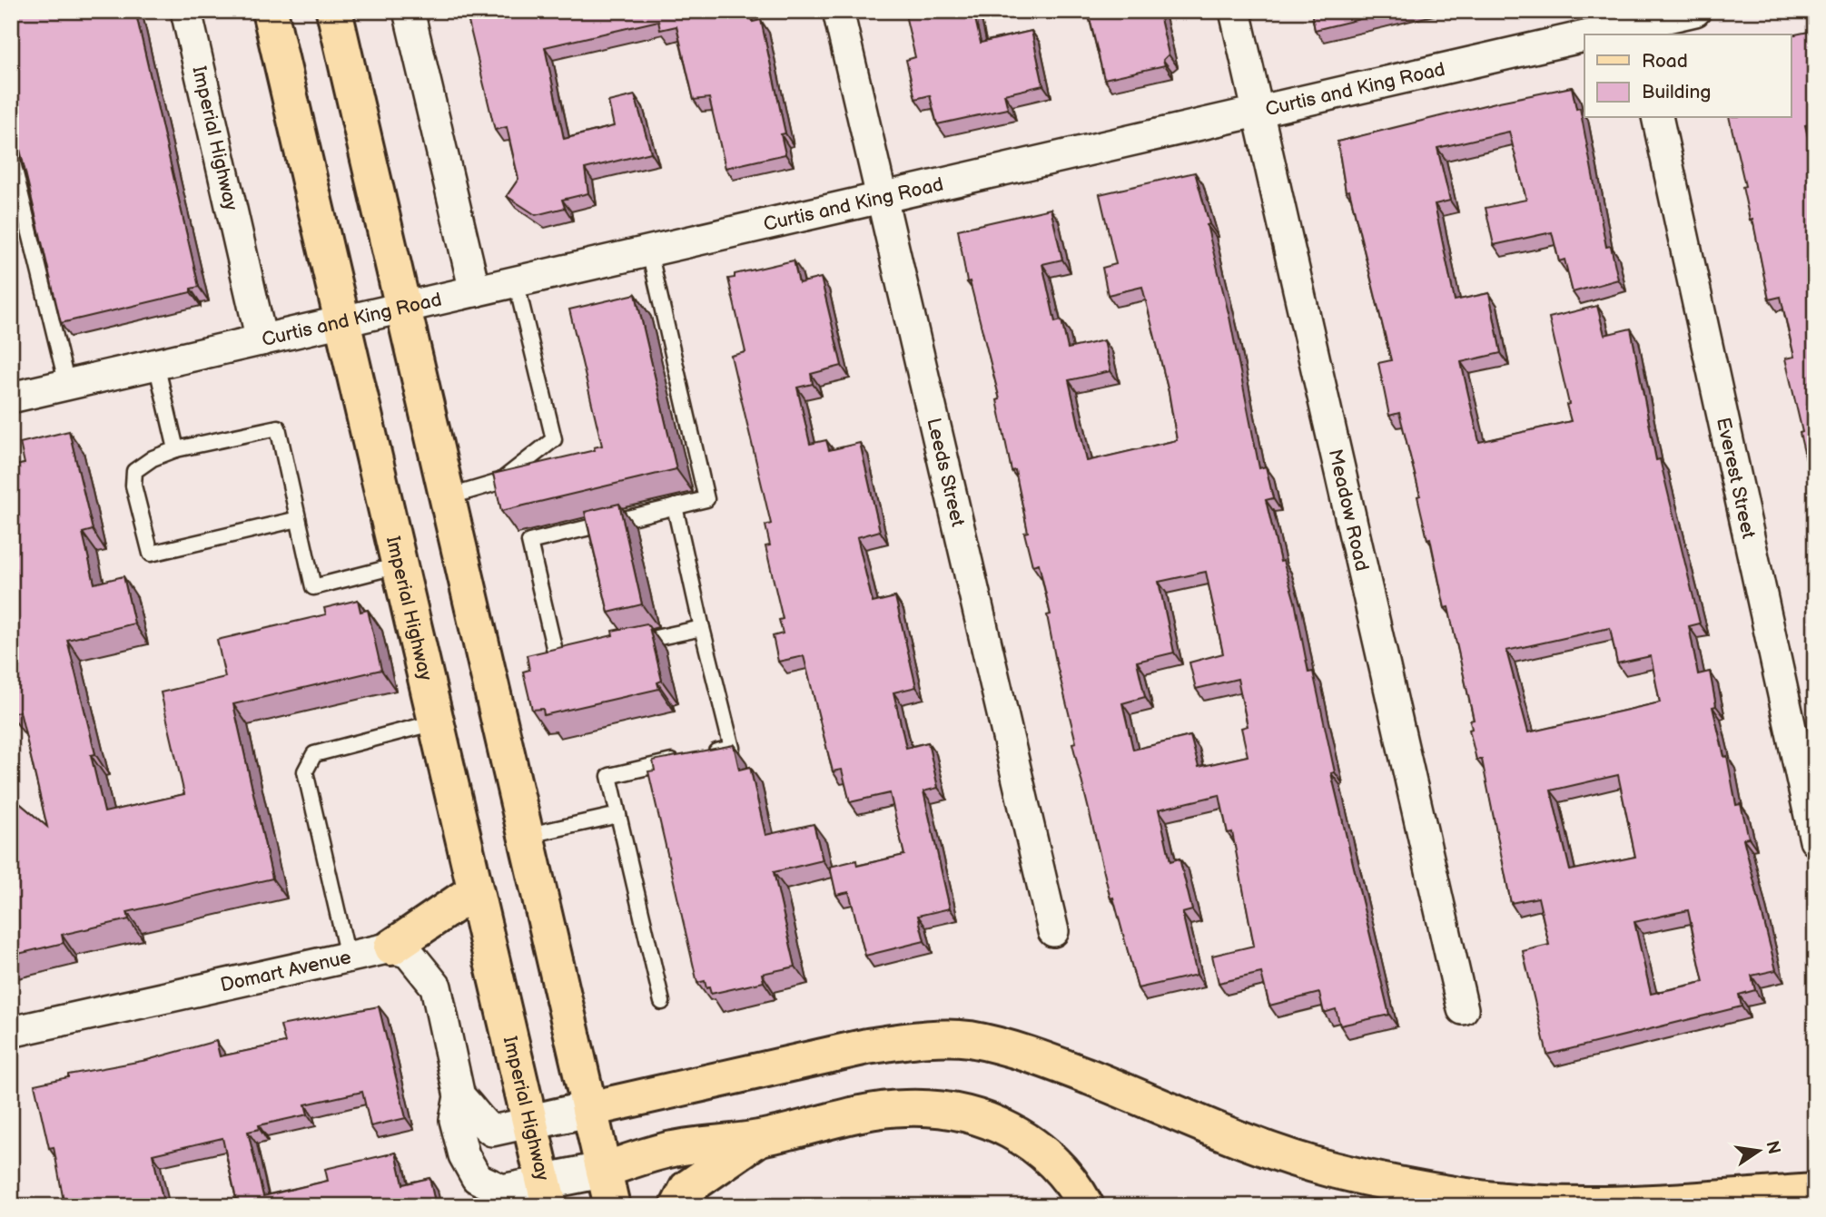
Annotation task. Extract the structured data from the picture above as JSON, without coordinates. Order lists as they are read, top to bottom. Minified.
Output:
{"streets":{"main road":["Imperial Highway"],"street":["Curtis and King Road","Leeds Street","Everest Street","Meadow Road","Domart Avenue"]},"crossings":[["Curtis and King Road","Imperial Highway"],["Curtis and King Road","Leeds Street"],["Curtis and King Road","Meadow Road"]],"legend":["Road","Building"],"north":"right"}
